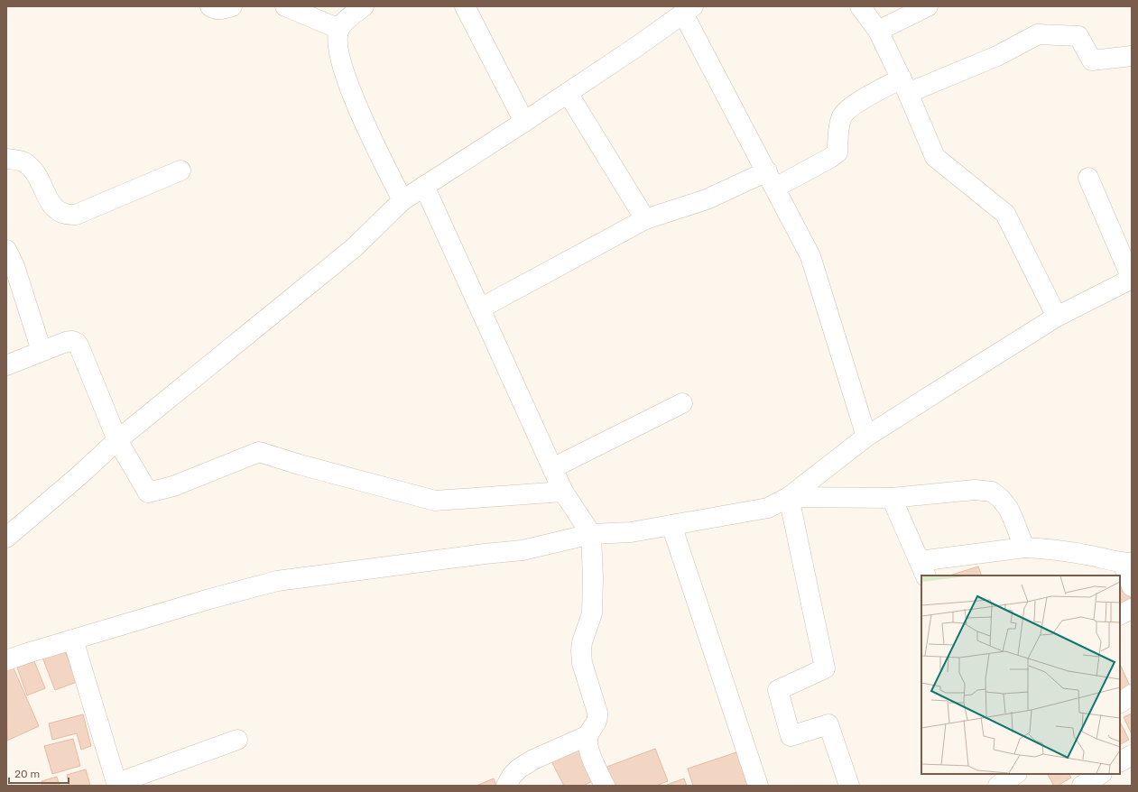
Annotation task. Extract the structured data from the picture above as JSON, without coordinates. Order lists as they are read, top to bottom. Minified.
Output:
{"scale_bar":"20 m"}
